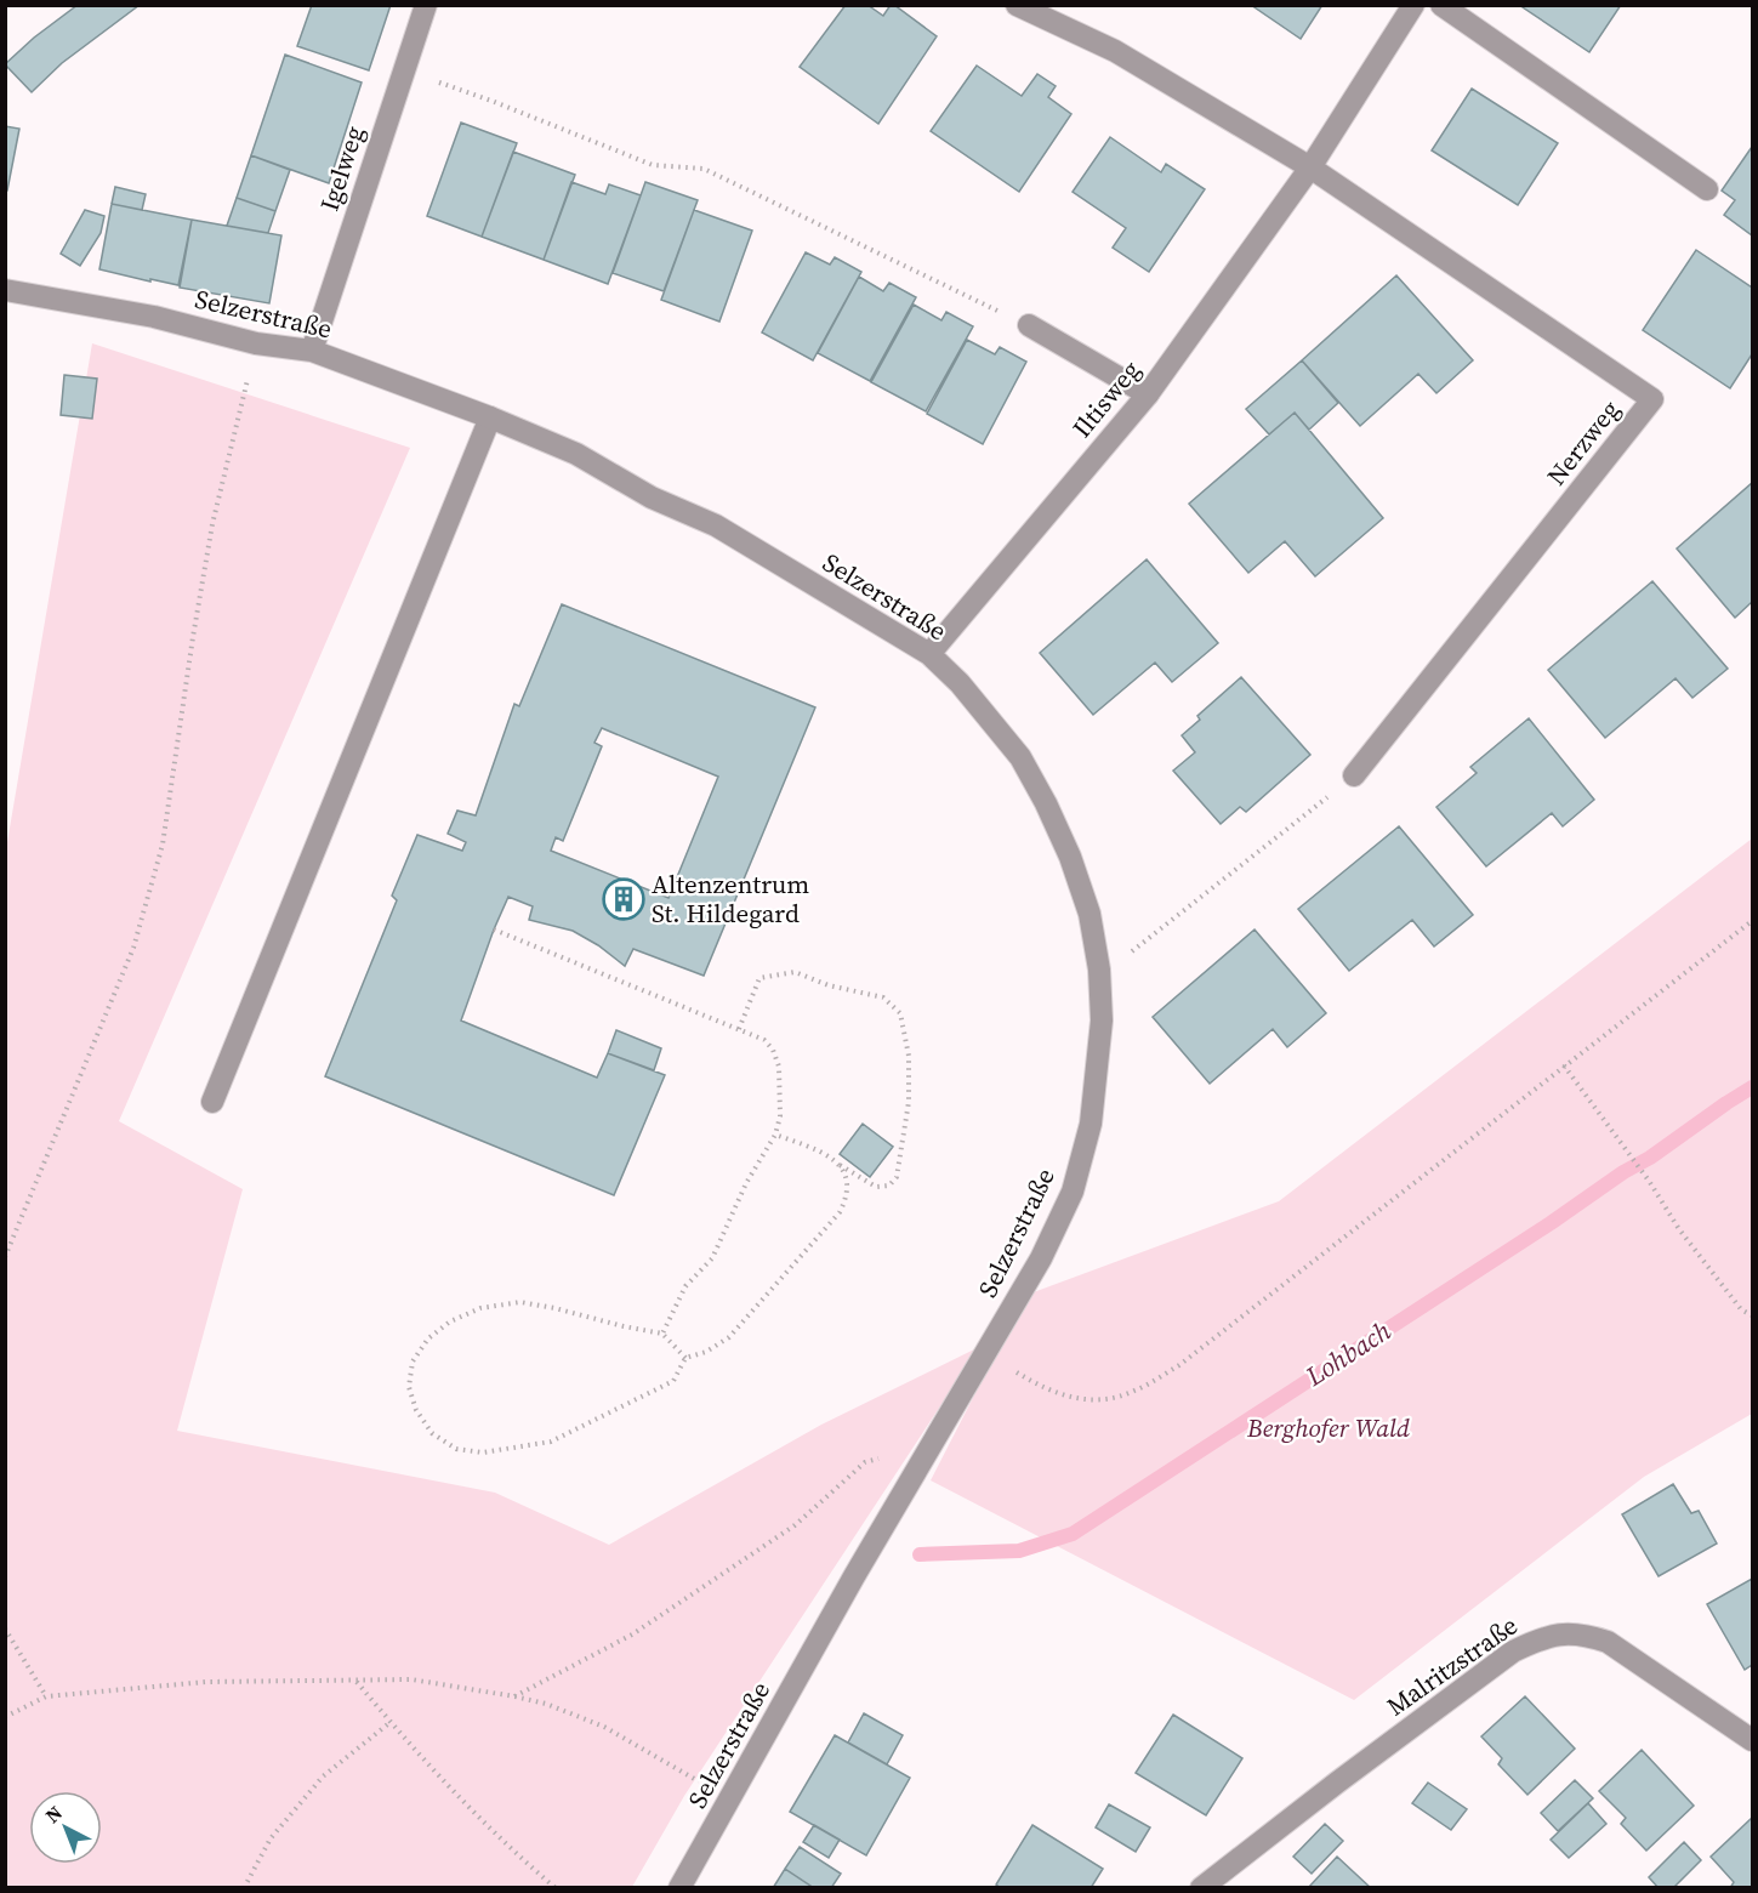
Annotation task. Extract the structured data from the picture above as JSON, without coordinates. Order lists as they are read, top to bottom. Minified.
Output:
{"streets":{"street":["Igelweg","Selzerstraße","Iltisweg","Nerzweg","Malritzstraße"]},"crossings":[["Igelweg","Selzerstraße"],["Selzerstraße","Iltisweg"],["Iltisweg","Nerzweg"]],"water":["Lohbach"],"parks":["Berghofer Wald"],"places":{"building":["Altenzentrum St. Hildegard"]},"north":"top left"}
